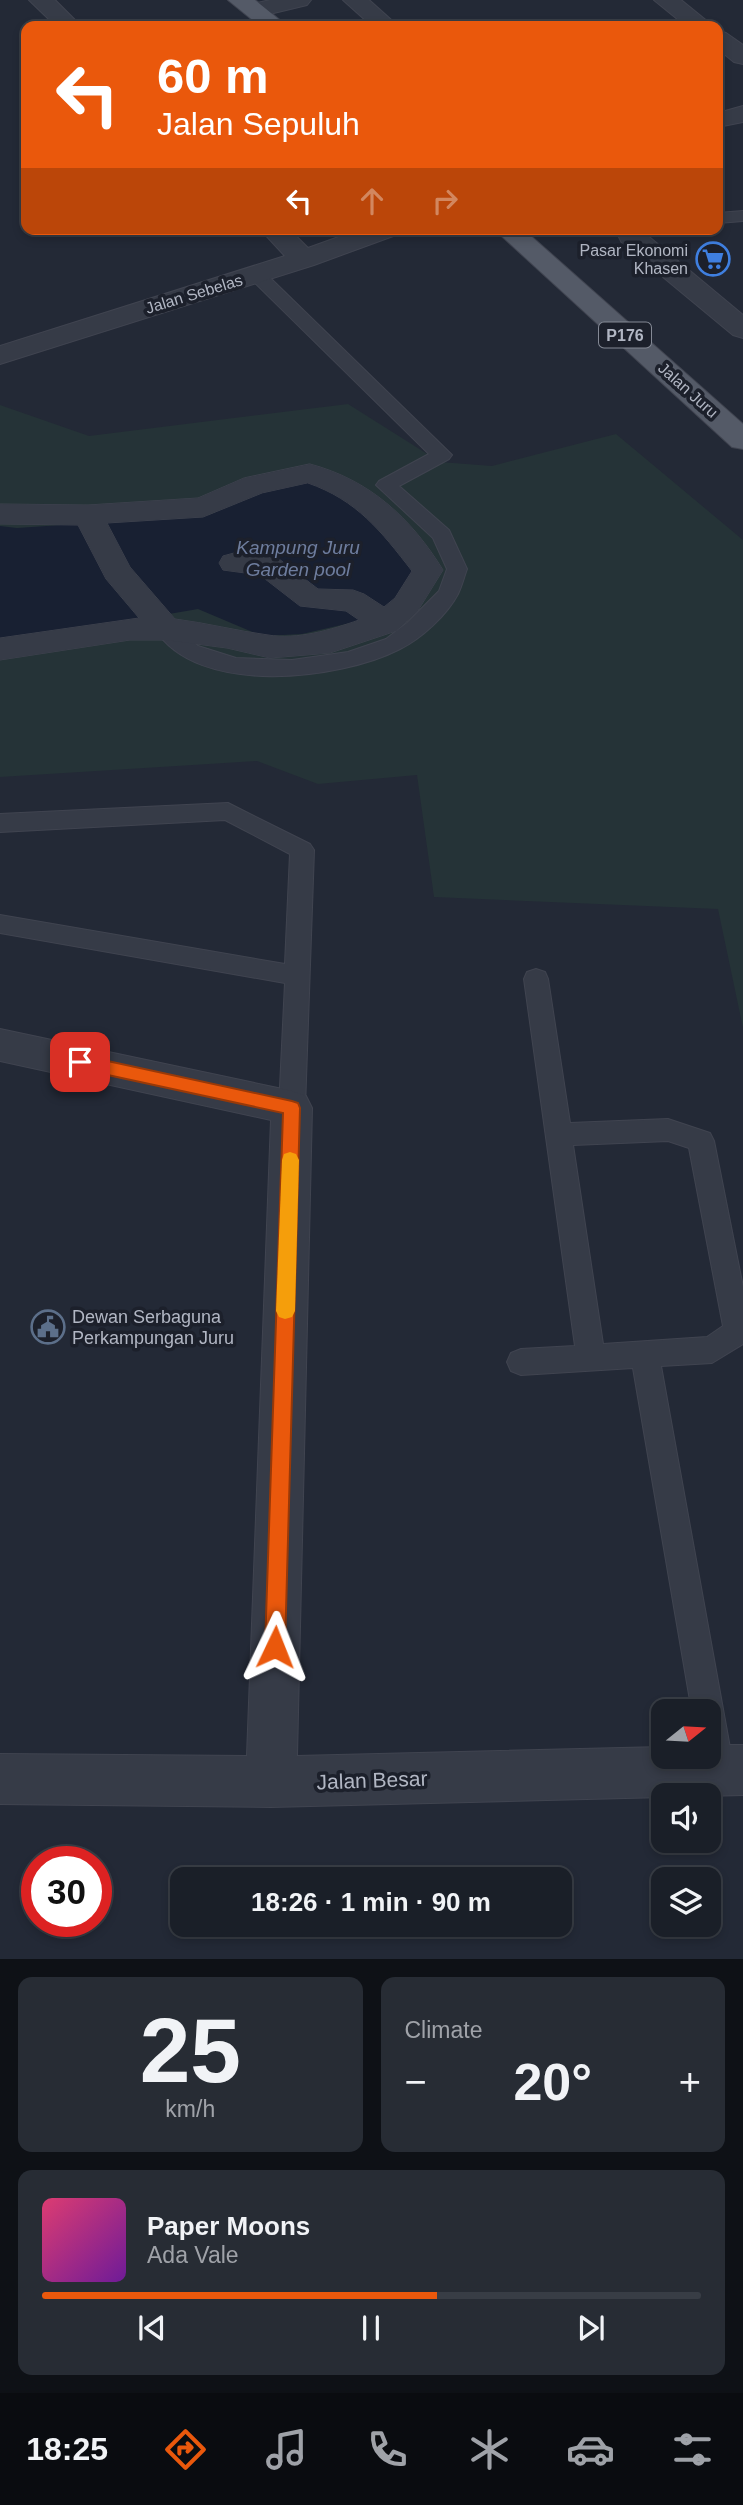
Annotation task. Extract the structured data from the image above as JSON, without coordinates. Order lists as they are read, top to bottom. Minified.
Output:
{"streets":{"main road":["P176","Jalan Juru"],"street":["Jalan Sebelas","Jalan Besar"]},"water":["Kampung Juru Garden pool"],"places":{"supermarket":["Pasar Ekonomi Khasen"],"public building":["Dewan Serbaguna Perkampungan Juru"]},"north":"right","page":{"turn":["60 m","Jalan Sepuluh"],"limit":"30","trip":"18:26 · 1 min · 90 m","tile":[["25","km/h"],"Climate"],"heat":["−","20°","+"],"song":["Paper Moons","Ada Vale"],"tabs":"18:25"}}
